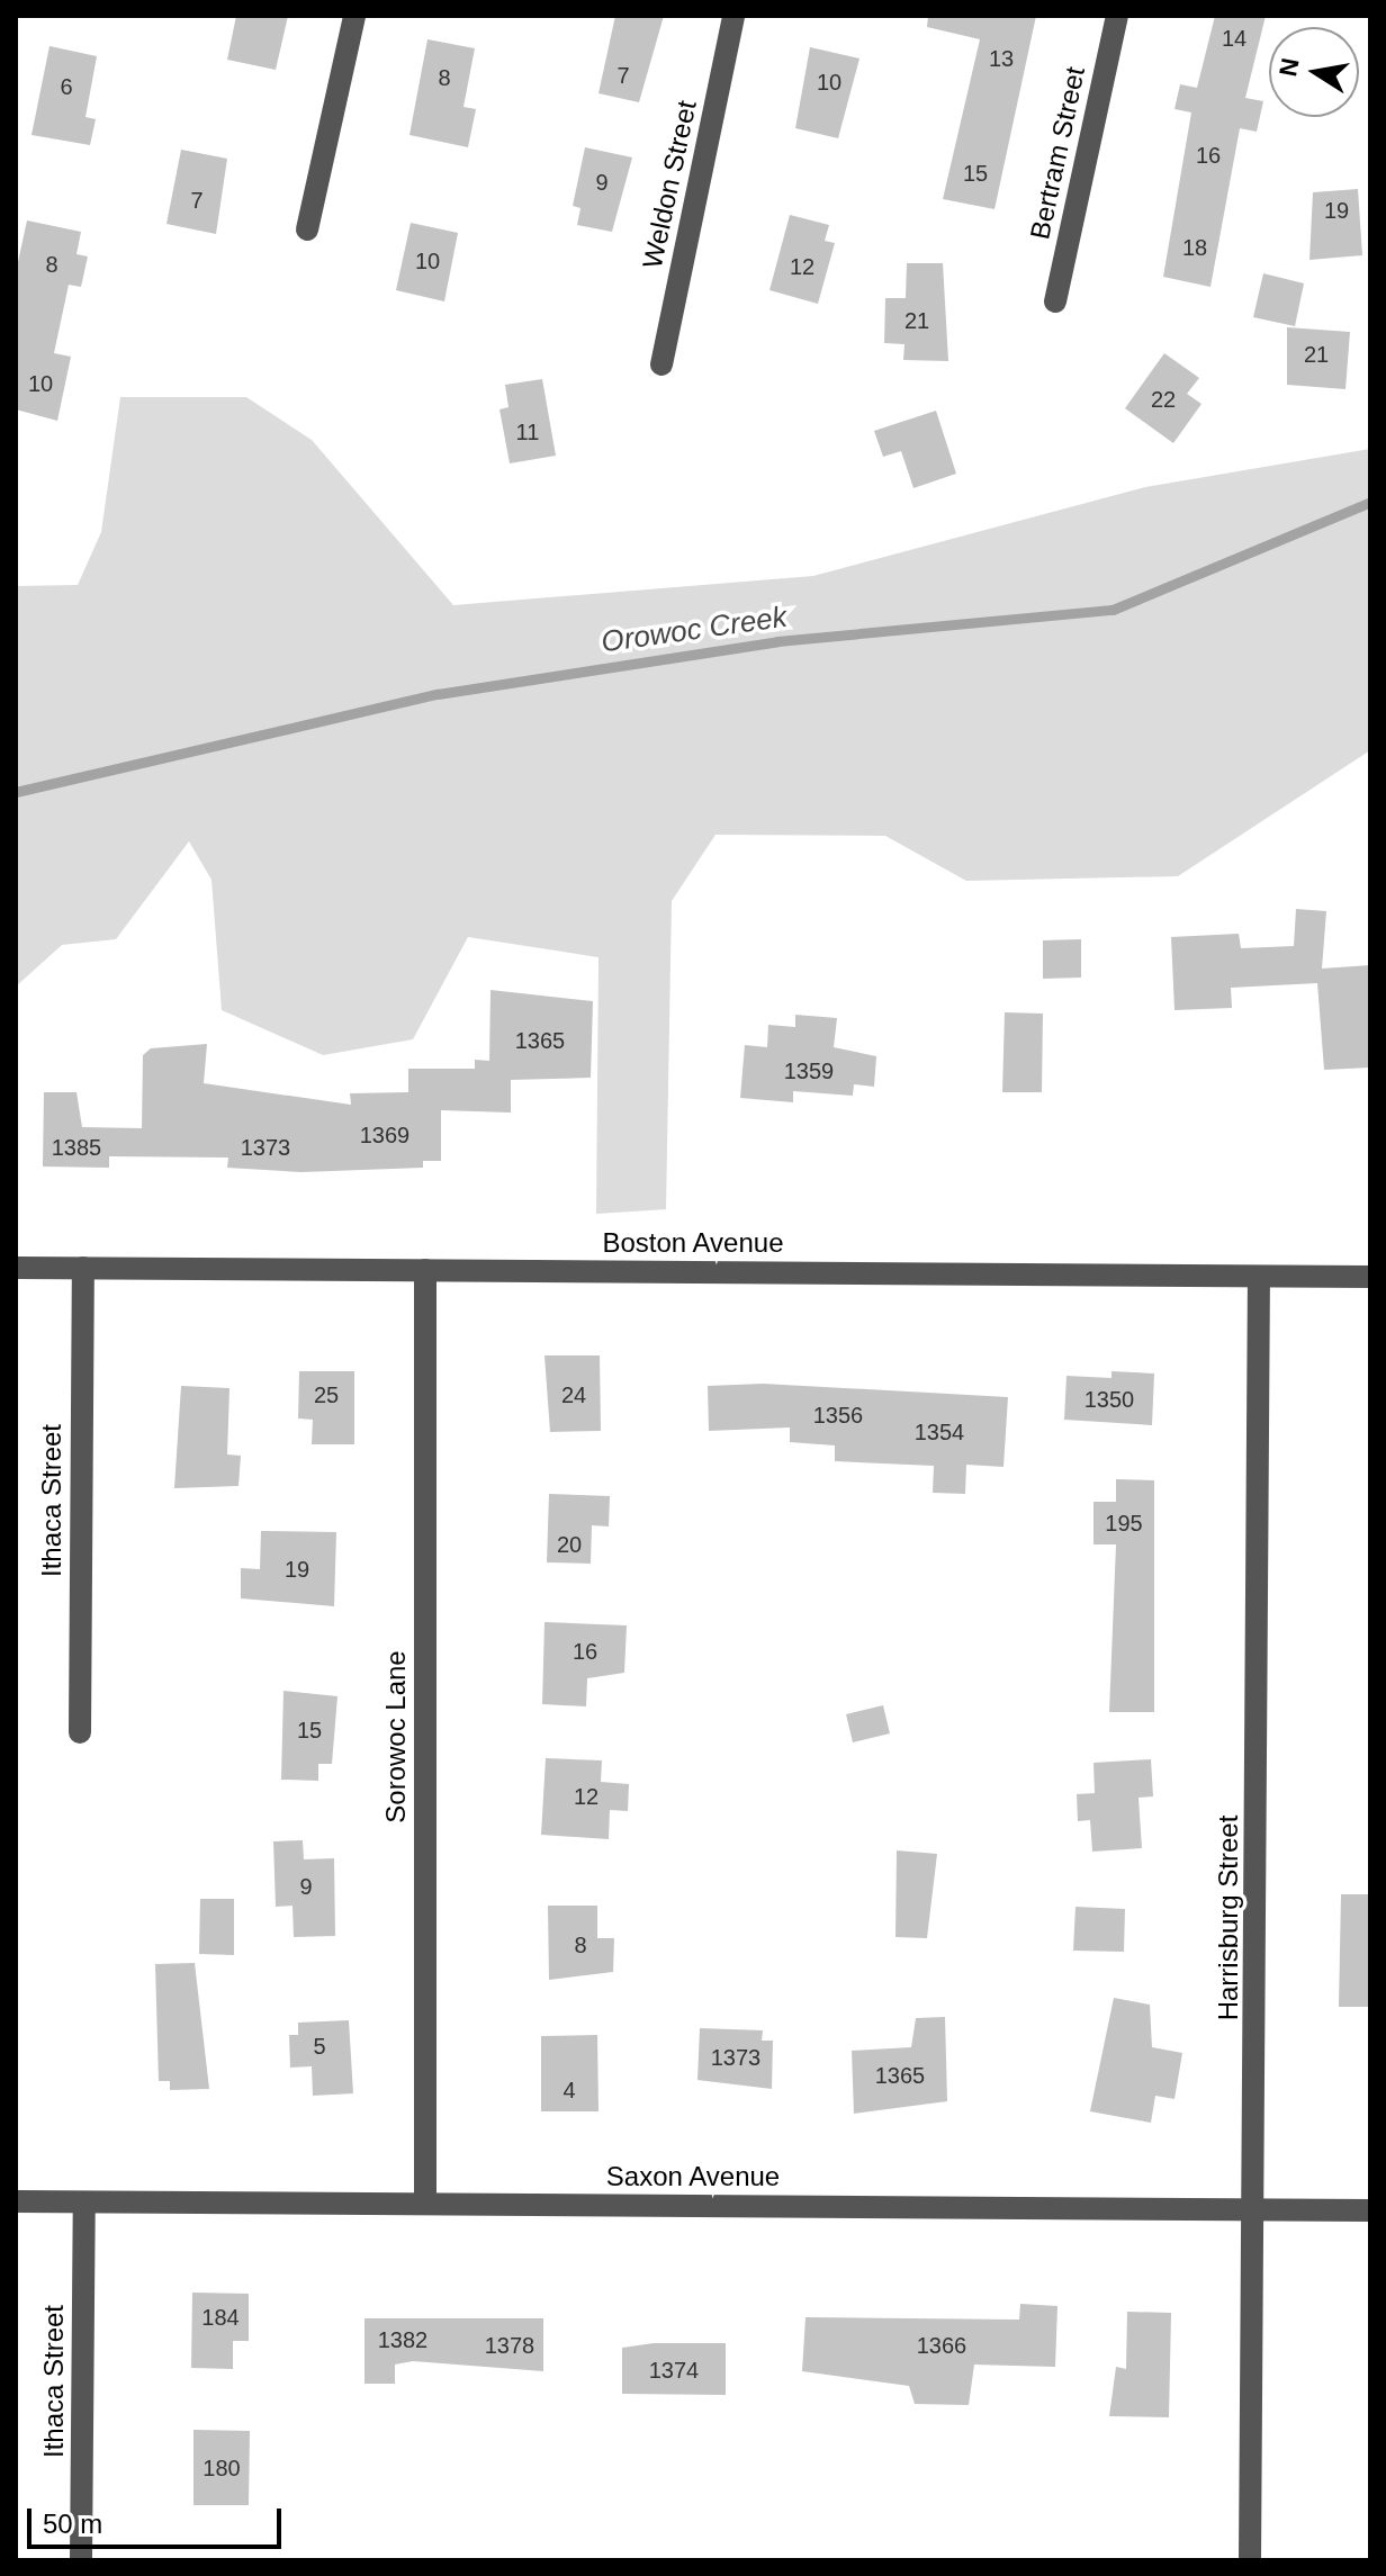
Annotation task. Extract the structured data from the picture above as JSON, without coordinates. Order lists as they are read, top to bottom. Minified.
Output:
{"streets":{"street":["Bertram Street","Weldon Street","Boston Avenue","Ithaca Street","Sorowoc Lane","Harrisburg Street","Saxon Avenue"]},"crossings":[["Boston Avenue","Ithaca Street"],["Boston Avenue","Sorowoc Lane"],["Boston Avenue","Harrisburg Street"],["Ithaca Street","Saxon Avenue"],["Sorowoc Lane","Saxon Avenue"],["Harrisburg Street","Saxon Avenue"]],"water":["Orowoc Creek"],"house_numbers":["14","13","7","8","10","6","16","15","9","7","19","18","10","8","12","21","21","10","22","11","1365","1359","1369","1385","1373","25","24","1350","1356","1354","195","20","19","16","15","12","9","8","5","1373","1365","4","184","1382","1378","1366","1374","180"],"scale_bar":"50 m","north":"left"}
